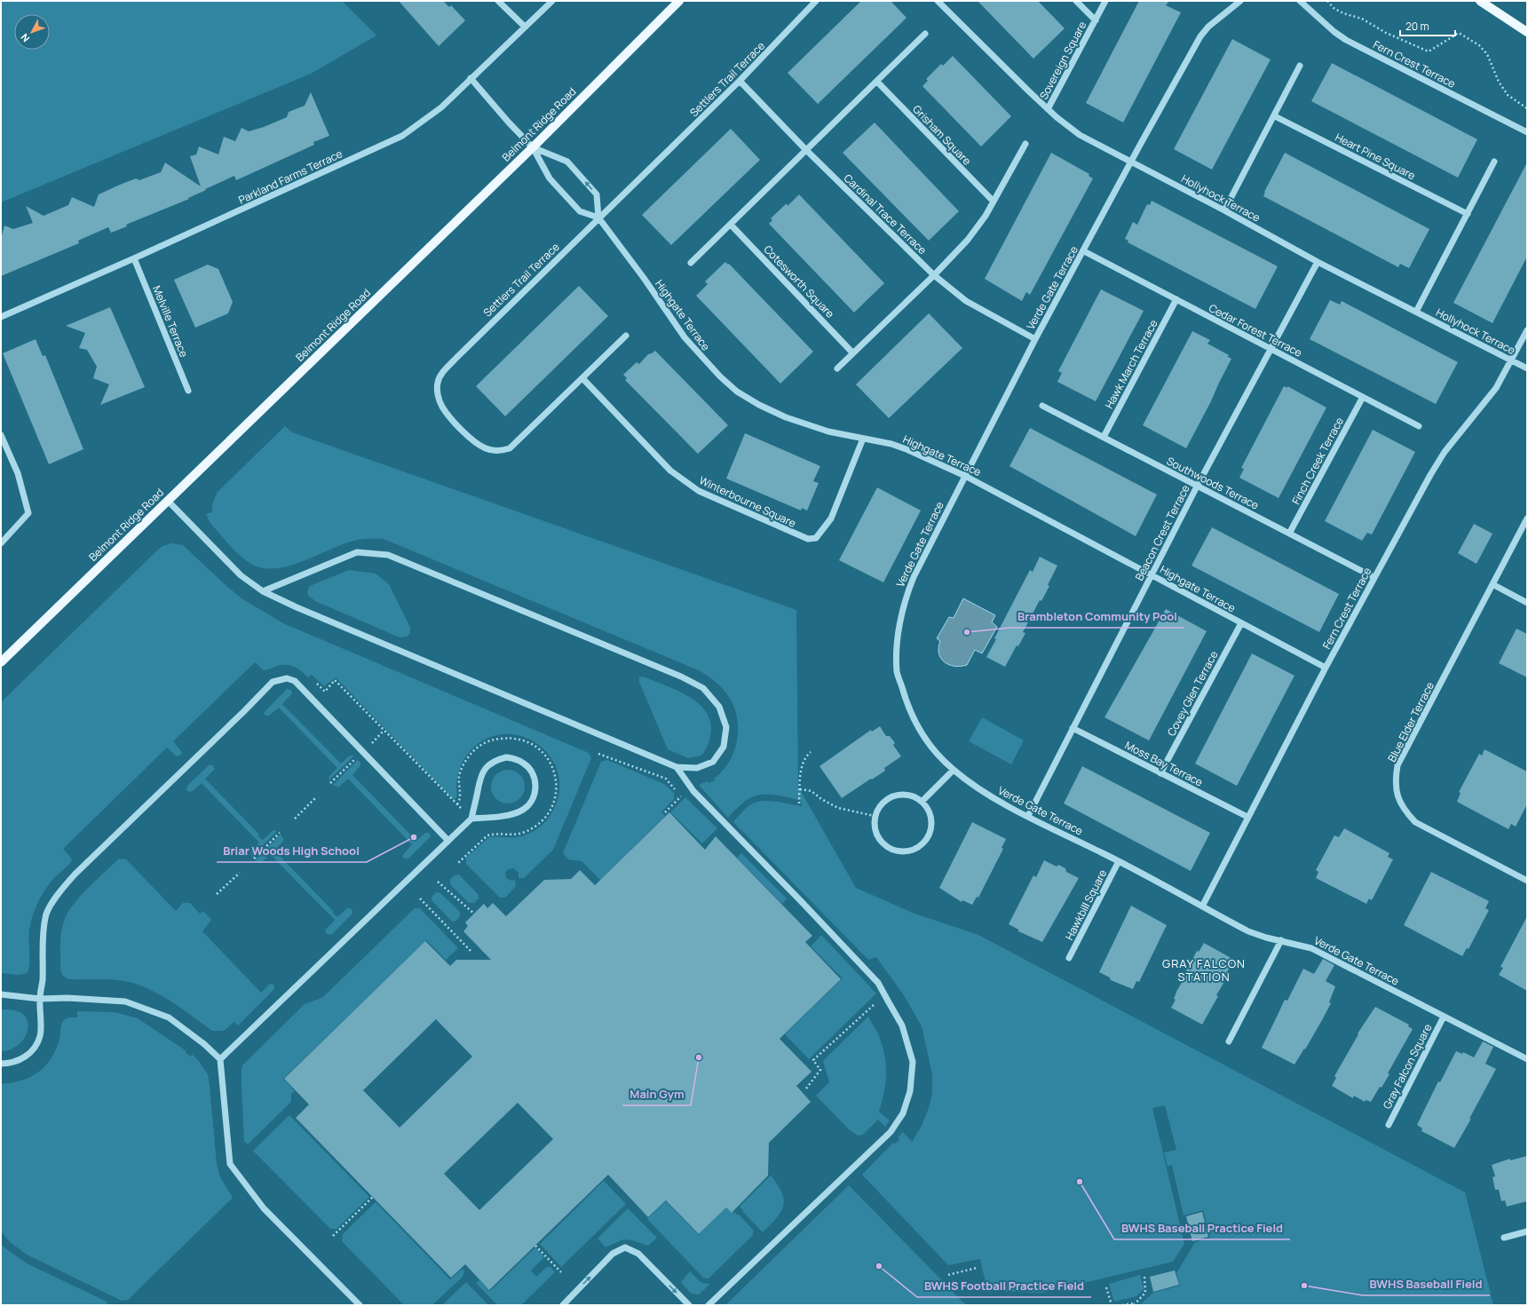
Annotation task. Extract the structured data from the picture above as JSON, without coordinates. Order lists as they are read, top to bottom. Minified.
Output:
{"streets":{"main road":["Belmont Ridge Road"],"street":["Sovereign Square","Fern Crest Terrace","Settlers Trail Terrace","Grisham Square","Heart Pine Square","Parkland Farms Terrace","Hollyhock Terrace","Cardinal Trace Terrace","Cotesworth Square","Verde Gate Terrace","Highgate Terrace","Melville Terrace","Cedar Forest Terrace","Hawk March Terrace","Finch Creek Terrace","Southwoods Terrace","Winterbourne Square","Beacon Crest Terrace","Covey Glen Terrace","Blue Elder Terrace","Moss Bay Terrace","Hawkbill Square","Gray Falcon Square"]},"crossings":[["Sovereign Square","Hollyhock Terrace"],["Fern Crest Terrace","Hollyhock Terrace"],["Fern Crest Terrace","Verde Gate Terrace"],["Fern Crest Terrace","Highgate Terrace"],["Fern Crest Terrace","Southwoods Terrace"],["Fern Crest Terrace","Moss Bay Terrace"],["Settlers Trail Terrace","Cardinal Trace Terrace"],["Settlers Trail Terrace","Highgate Terrace"],["Settlers Trail Terrace","Winterbourne Square"],["Parkland Farms Terrace","Melville Terrace"],["Hollyhock Terrace","Verde Gate Terrace"],["Hollyhock Terrace","Beacon Crest Terrace"],["Cardinal Trace Terrace","Verde Gate Terrace"],["Verde Gate Terrace","Highgate Terrace"],["Verde Gate Terrace","Cedar Forest Terrace"],["Verde Gate Terrace","Beacon Crest Terrace"],["Verde Gate Terrace","Hawkbill Square"],["Verde Gate Terrace","Gray Falcon Square"],["Highgate Terrace","Winterbourne Square"],["Highgate Terrace","Beacon Crest Terrace"],["Highgate Terrace","Covey Glen Terrace"],["Cedar Forest Terrace","Hawk March Terrace"],["Cedar Forest Terrace","Finch Creek Terrace"],["Cedar Forest Terrace","Beacon Crest Terrace"],["Hawk March Terrace","Southwoods Terrace"],["Finch Creek Terrace","Southwoods Terrace"],["Southwoods Terrace","Beacon Crest Terrace"],["Beacon Crest Terrace","Moss Bay Terrace"],["Covey Glen Terrace","Moss Bay Terrace"]],"districts":["GRAY FALCON STATION"],"places":["Brambleton Community Pool","Briar Woods High School","Main Gym","BWHS Baseball Practice Field","BWHS Football Practice Field","BWHS Baseball Field"],"scale_bar":"20 m","north":"bottom left"}
